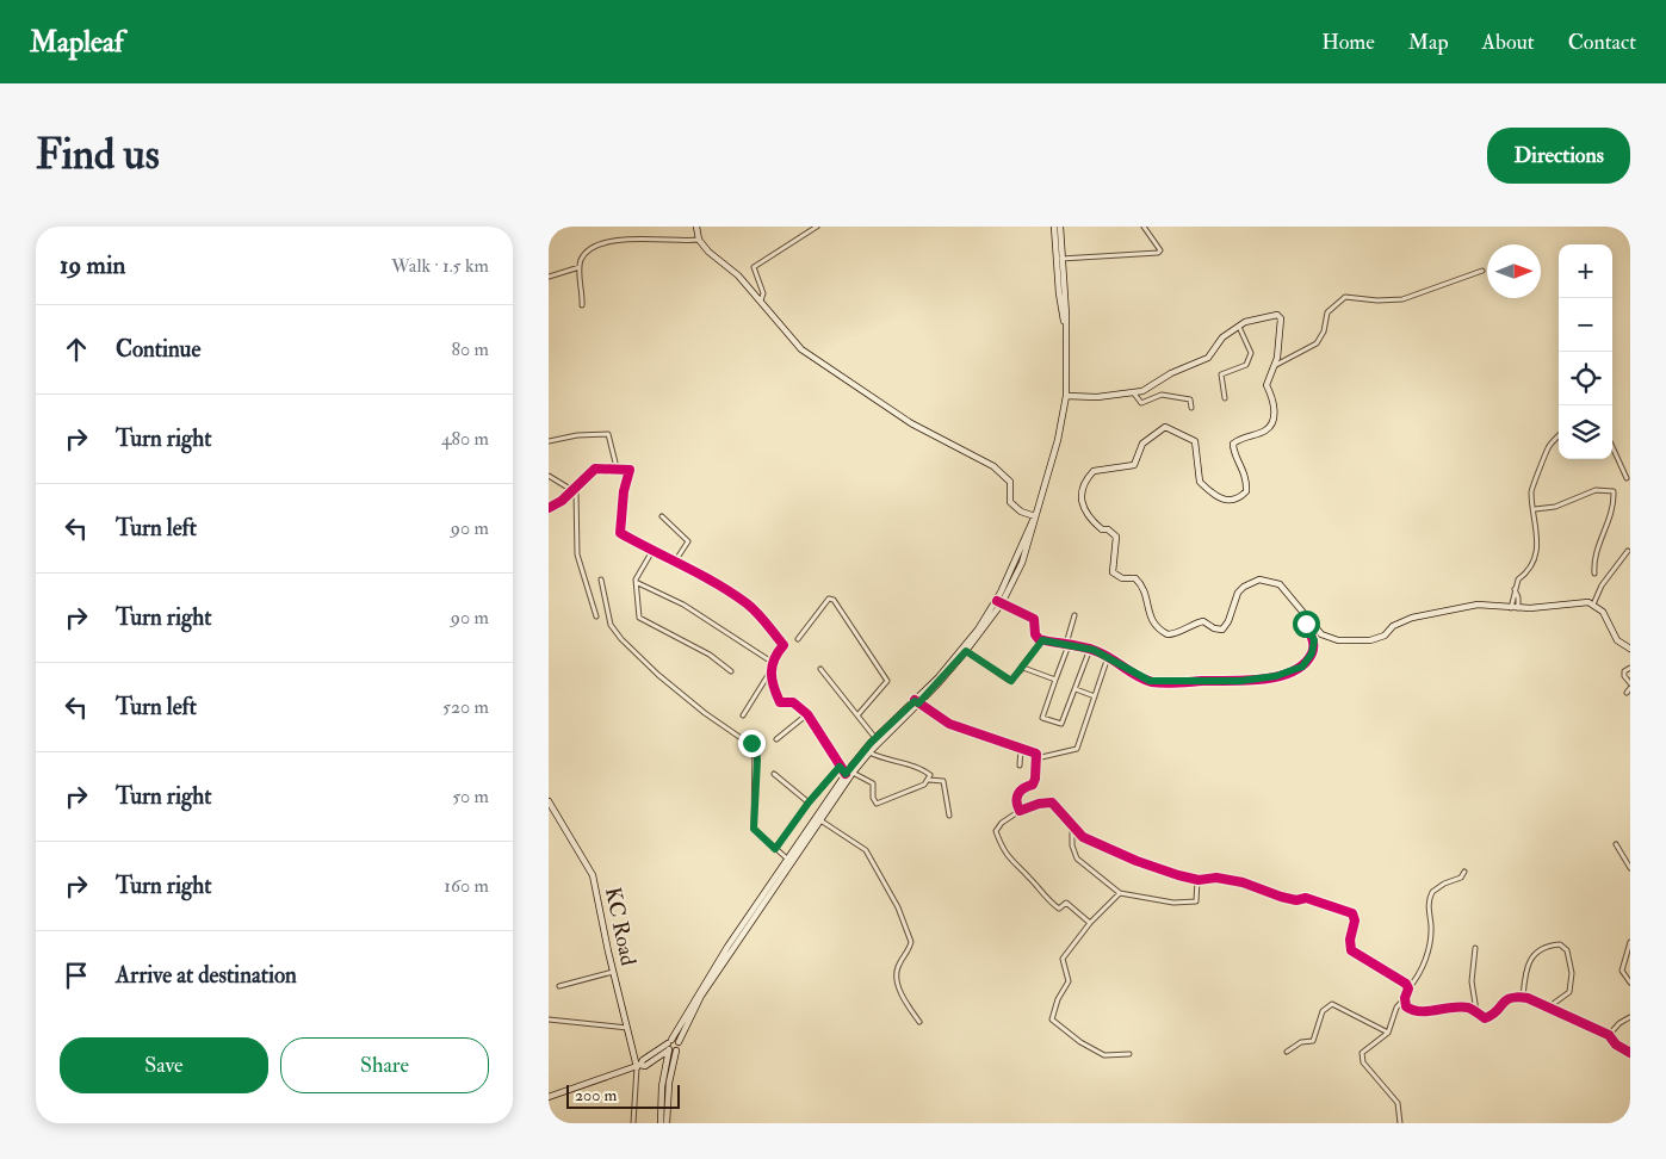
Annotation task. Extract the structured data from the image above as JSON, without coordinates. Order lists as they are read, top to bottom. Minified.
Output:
{"streets":{"main road":["KC Road"]},"scale_bar":"200 m","north":"right","page":{"header":"Mapleaf","nav":["Home","Map","About","Contact"],"buttons":["Directions",["Save","Share"]],"title":"Find us","heading":["19 min","Walk · 1.5 km"],"map_buttons":["+","−"],"list":[["Continue","80 m"],["Turn right","480 m"],["Turn left","90 m"],["Turn right","90 m"],["Turn left","520 m"],["Turn right","50 m"],["Turn right","160 m"],"Arrive at destination"],"scale":"200 m"}}
